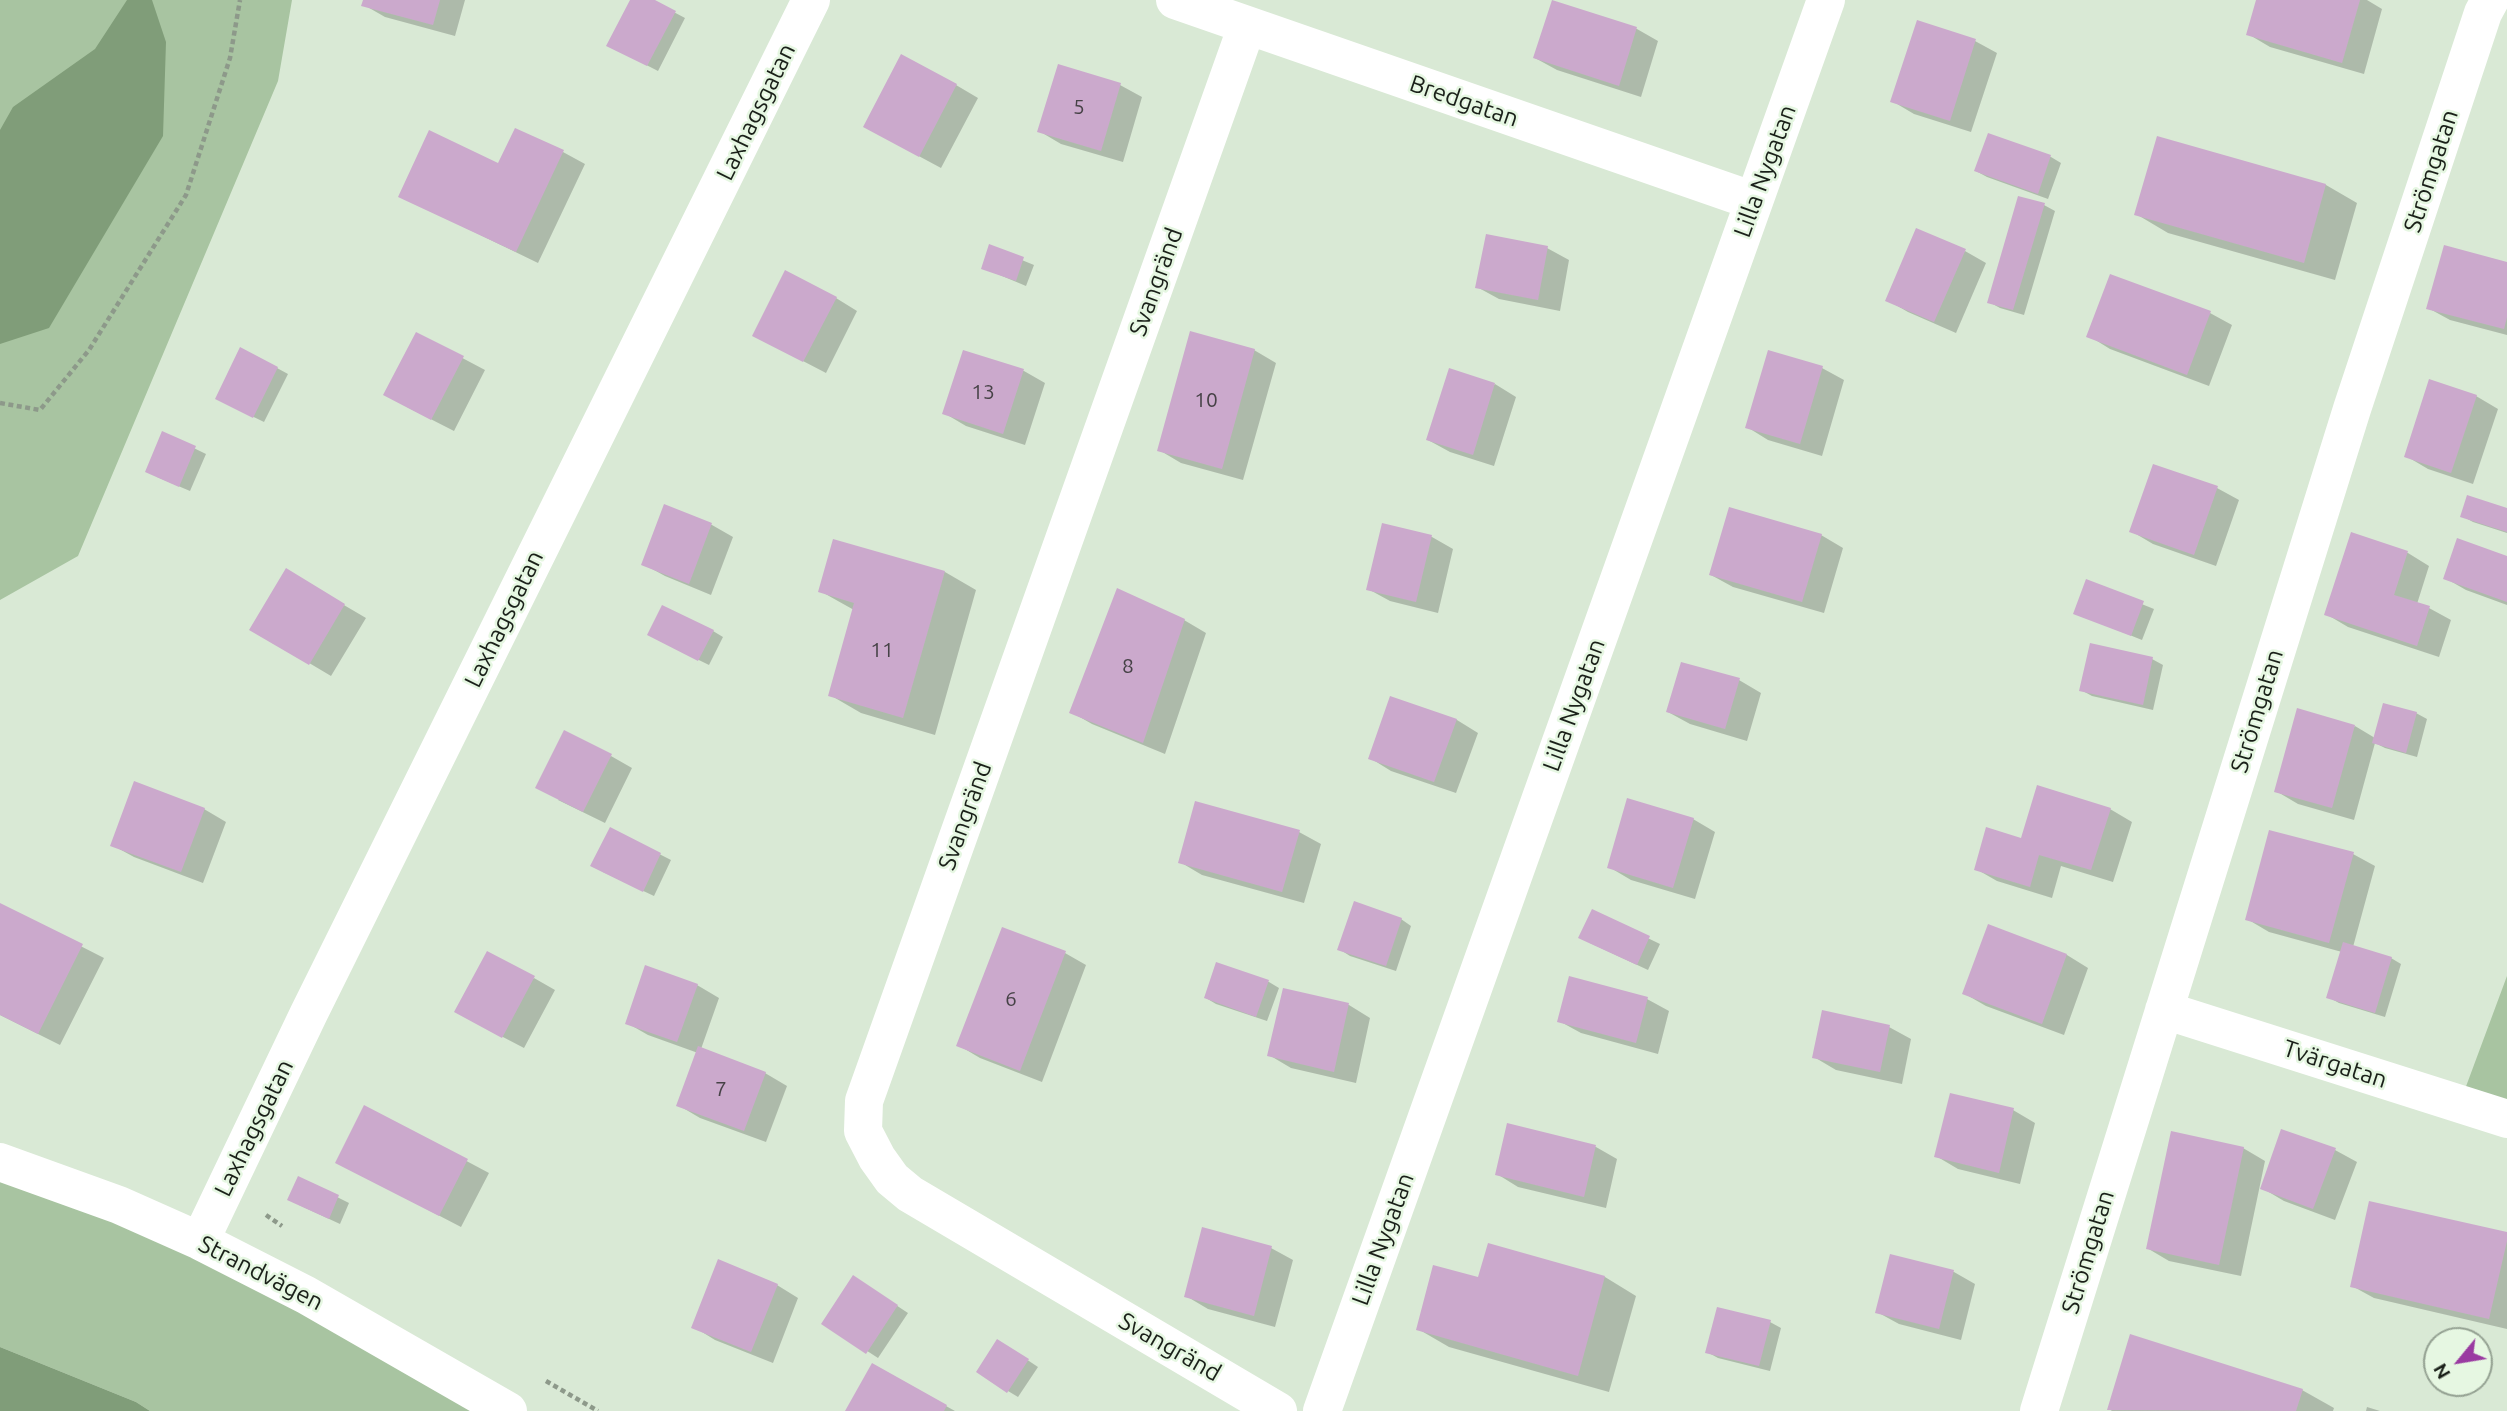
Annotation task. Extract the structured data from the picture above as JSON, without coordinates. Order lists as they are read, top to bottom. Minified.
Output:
{"streets":{"street":["Bredgatan","Laxhagsgatan","Lilla Nygatan","Strömgatan","Svangränd","Tvärgatan","Strandvägen"]},"crossings":[["Bredgatan","Lilla Nygatan"],["Bredgatan","Svangränd"],["Laxhagsgatan","Strandvägen"],["Strömgatan","Tvärgatan"]],"house_numbers":["5","13","10","11","8","6","7"],"north":"bottom left"}
